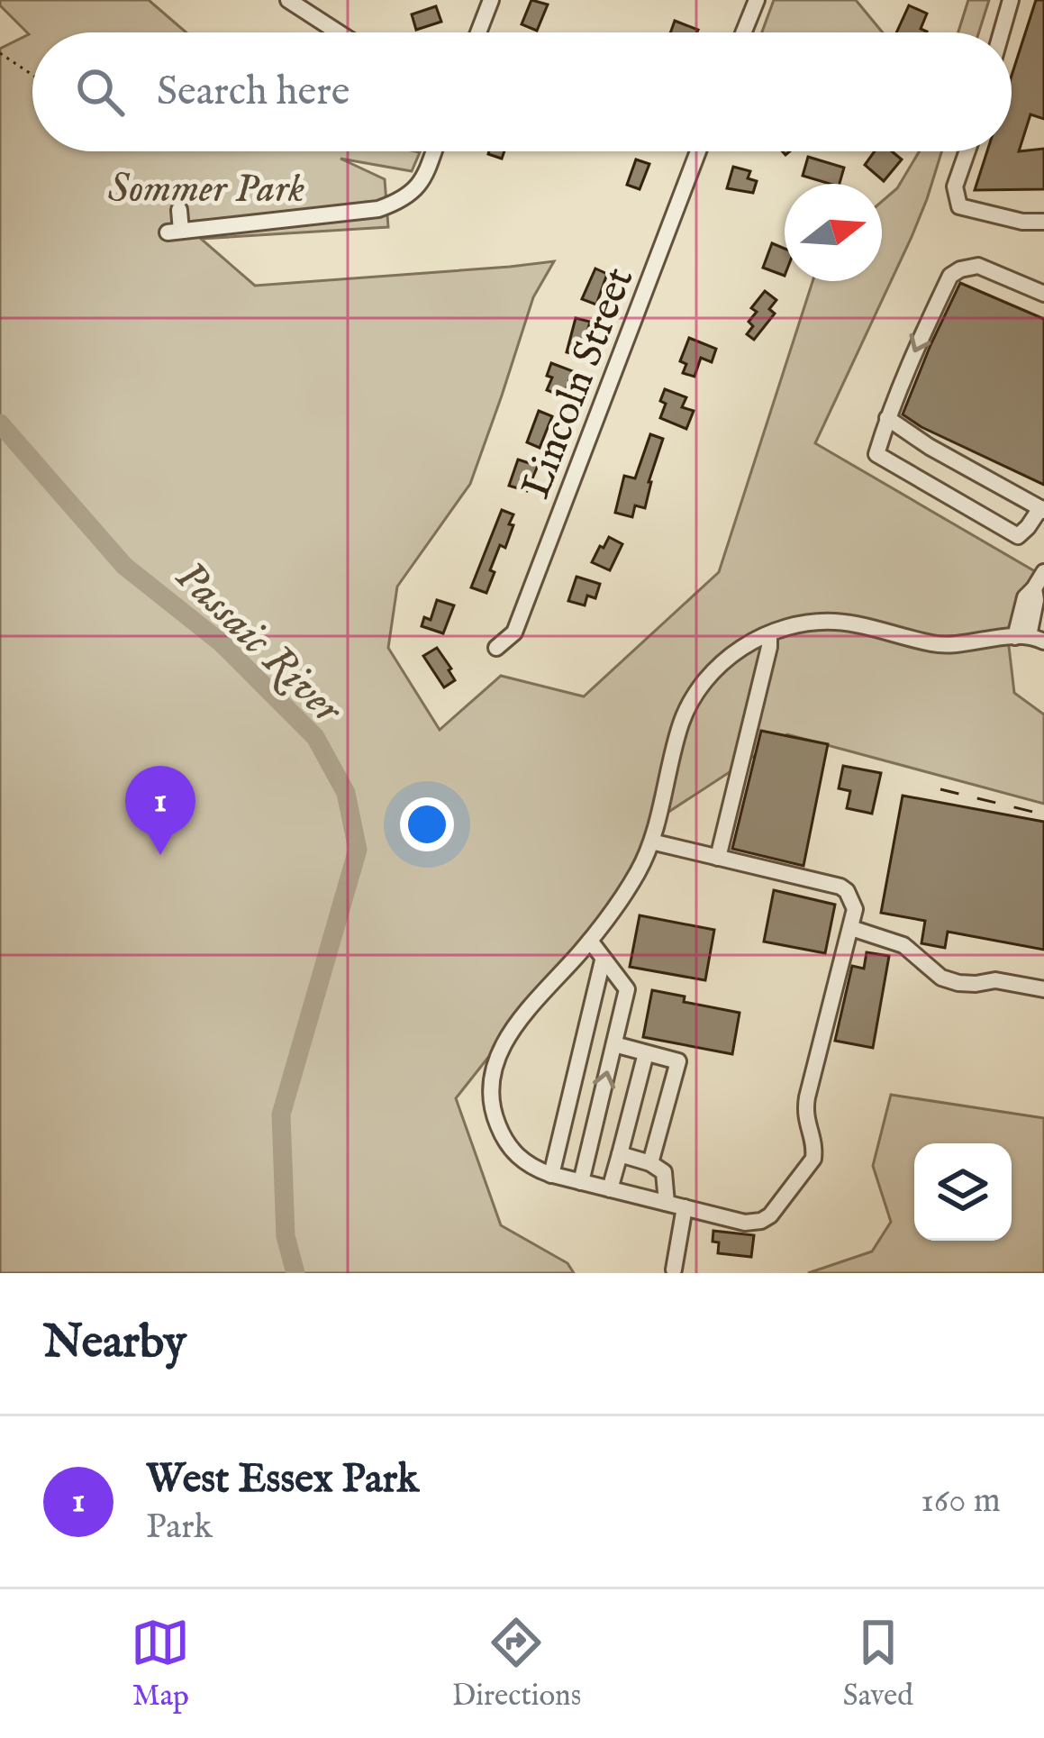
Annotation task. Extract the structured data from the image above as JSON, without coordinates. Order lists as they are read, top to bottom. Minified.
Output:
{"streets":{"street":["Lincoln Street"]},"water":["Passaic River"],"parks":["Sommer Park"],"north":"right","page":{"search":"Search here","pins":"1","heading":"Nearby","list":[{"mark":"1","name":"West Essex Park","note":"Park","value":"160 m"}],"nav":["Map","Directions","Saved"]}}
